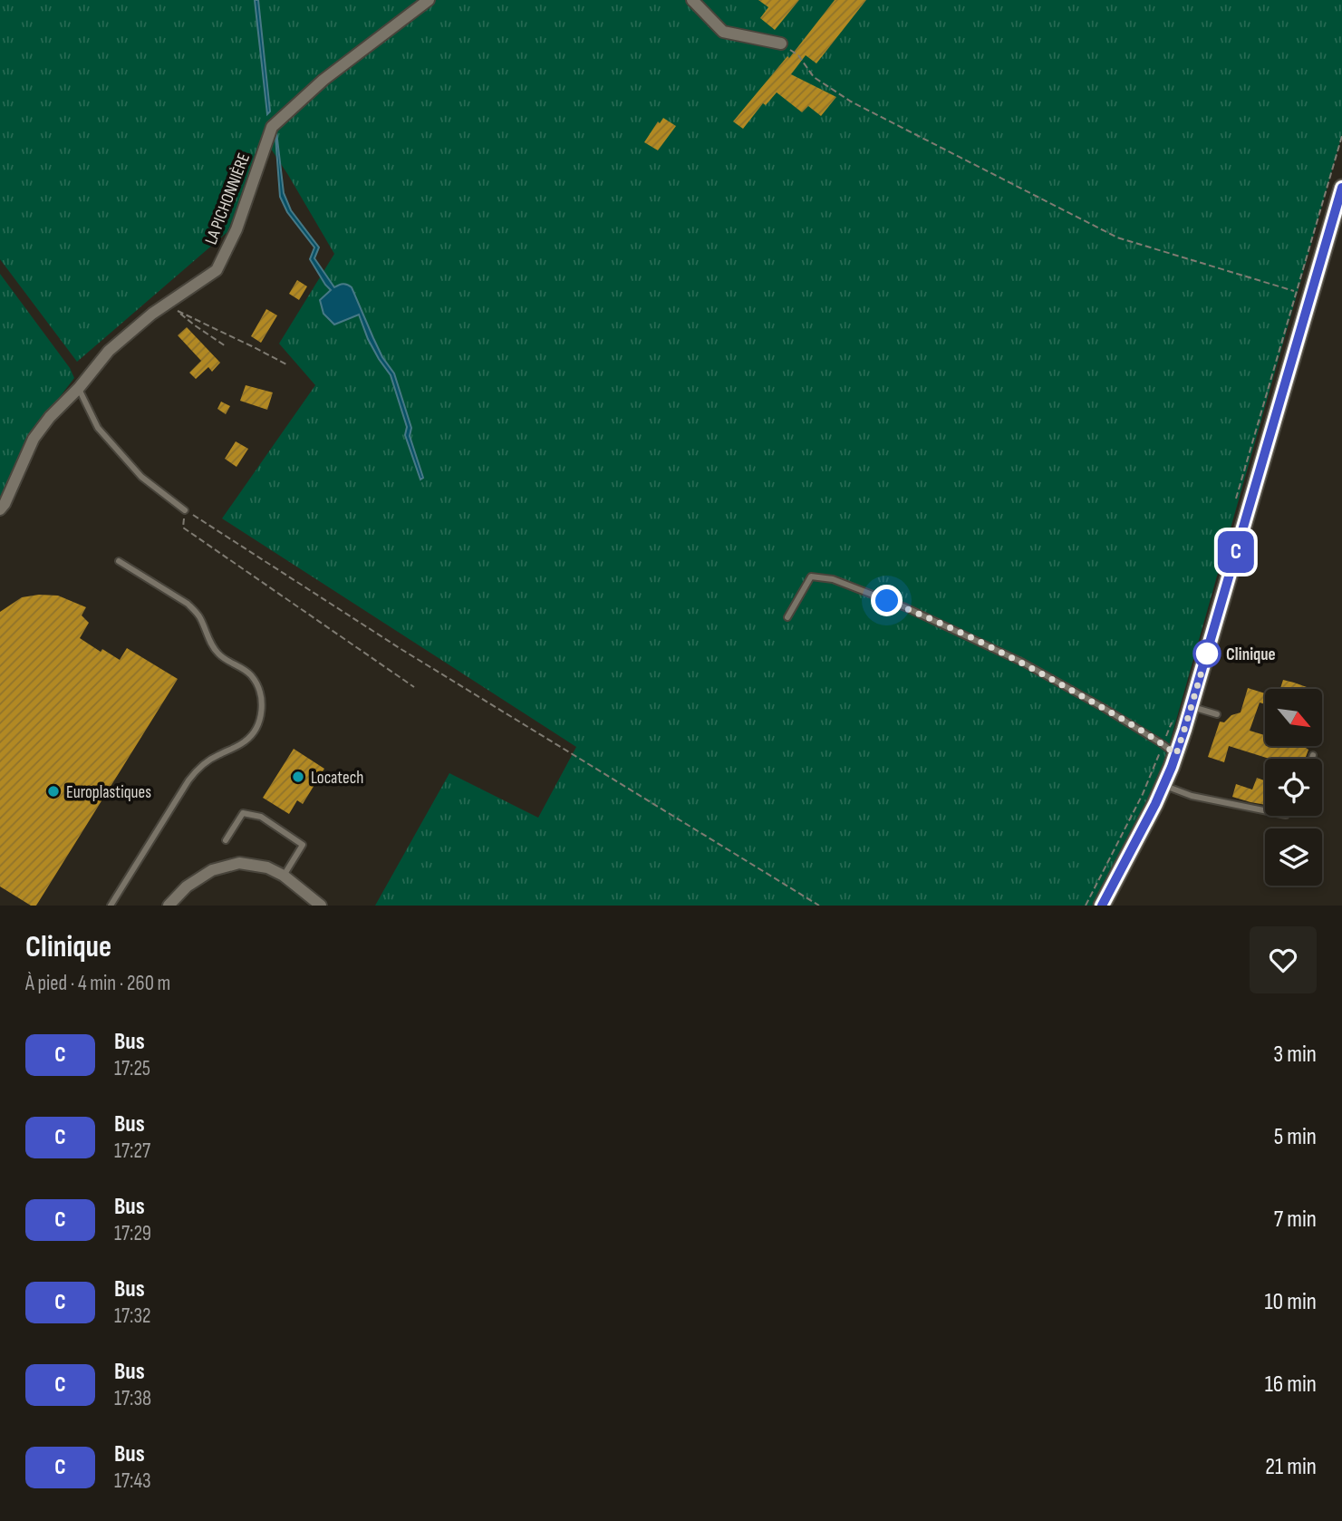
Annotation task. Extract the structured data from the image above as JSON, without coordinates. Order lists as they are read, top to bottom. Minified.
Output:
{"streets":{"street":["LA PICHONNIÈRE"]},"places":["Clinique","Locatech","Europlastiques"],"lines":["bus line C"],"north":"bottom right","page":{"on_map":"C","heading":["Clinique","À pied · 4 min · 260 m"],"list":[{"mark":"C","name":"Bus","note":"17:25","value":"3 min"},{"mark":"C","name":"Bus","note":"17:27","value":"5 min"},{"mark":"C","name":"Bus","note":"17:29","value":"7 min"},{"mark":"C","name":"Bus","note":"17:32","value":"10 min"},{"mark":"C","name":"Bus","note":"17:38","value":"16 min"},{"mark":"C","name":"Bus","note":"17:43","value":"21 min"}]}}
